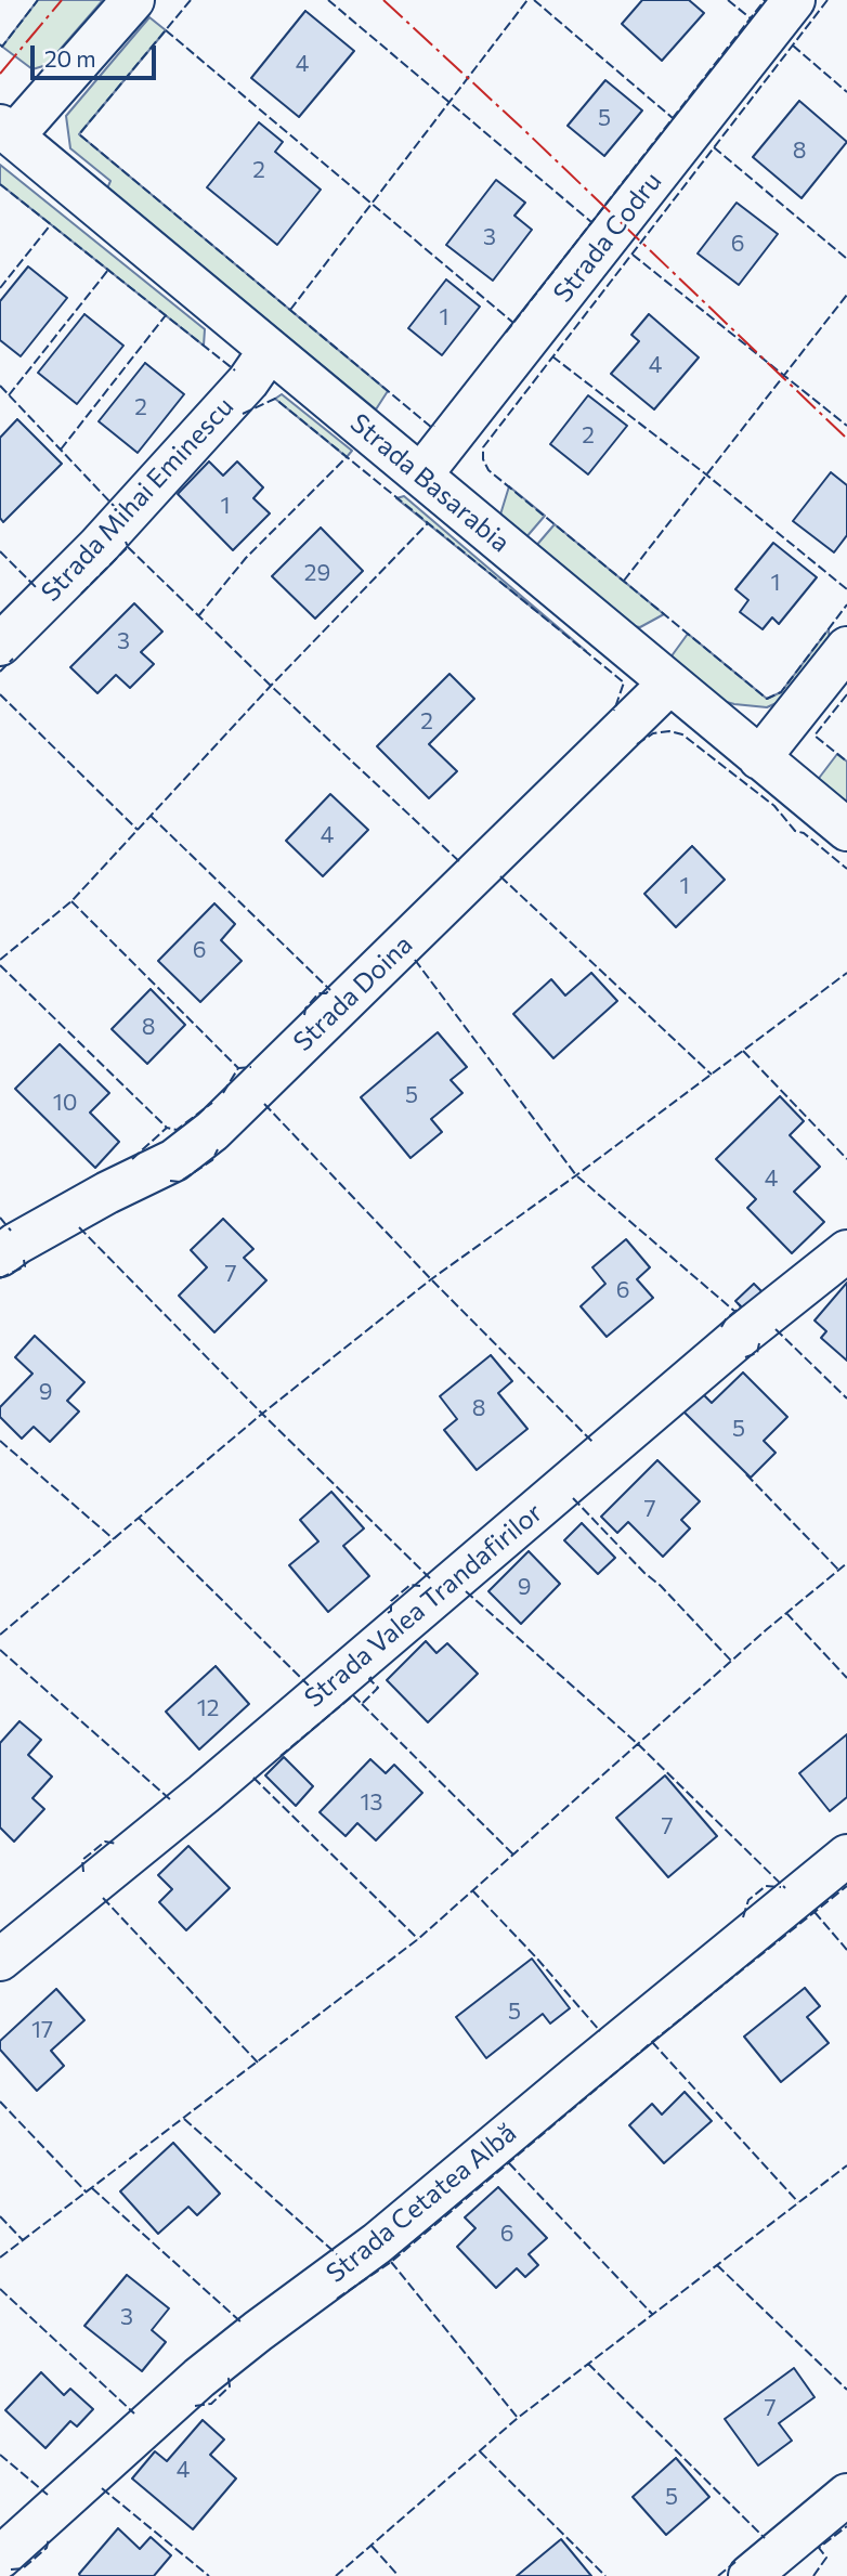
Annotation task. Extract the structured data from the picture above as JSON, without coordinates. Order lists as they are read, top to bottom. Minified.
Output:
{"streets":{"street":["Strada Codru","Strada Basarabia","Strada Mihai Eminescu","Strada Doina","Strada Valea Trandafirilor","Strada Cetatea Albă"]},"crossings":[["Strada Codru","Strada Basarabia"],["Strada Basarabia","Strada Mihai Eminescu"],["Strada Basarabia","Strada Doina"]],"house_numbers":["4","5","8","2","3","6","1","4","2","2","1","29","1","3","2","4","1","6","8","5","10","4","7","6","9","8","5","7","9","12","13","7","5","17","6","3","7","4","5"],"scale_bar":"20 m"}
